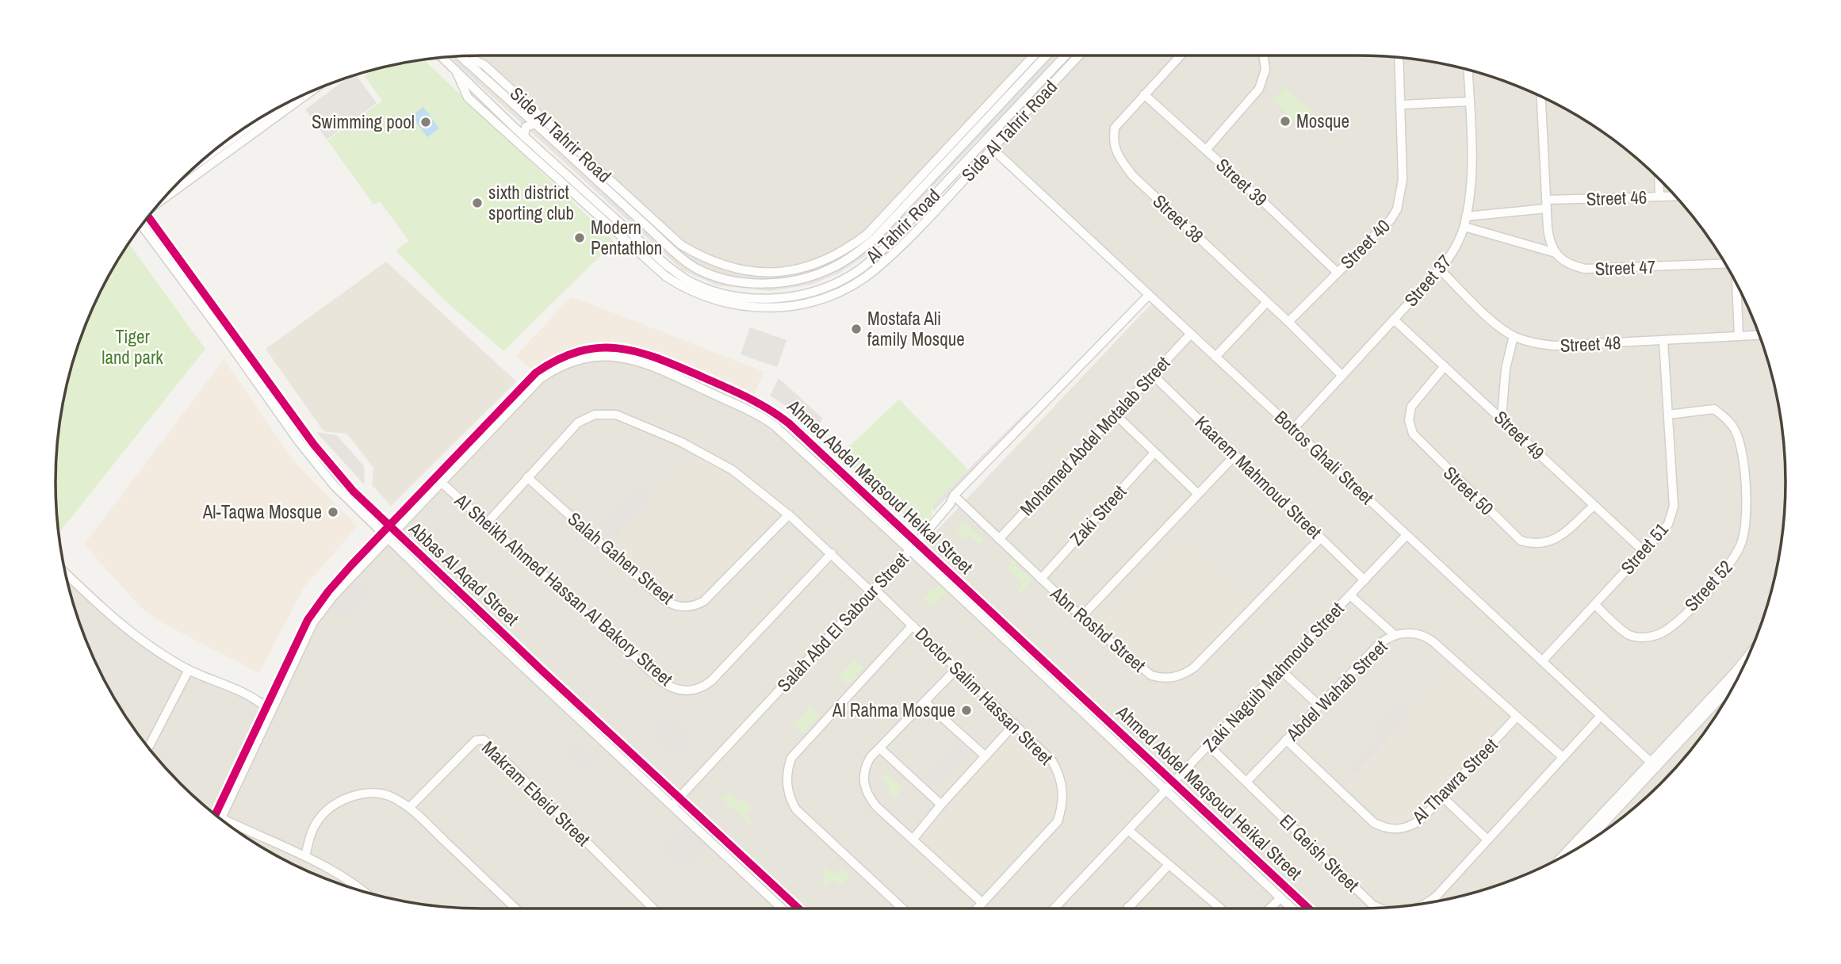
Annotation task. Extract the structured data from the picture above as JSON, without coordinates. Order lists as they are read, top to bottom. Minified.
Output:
{"streets":{"street":["Side Al Tahrir Road","Street 39","Street 46","Street 38","Al Tahrir Road","Street 40","Street 47","Street 37","Street 48","Street 49","Mohamed Abdel Motalab Street","Botros Ghali Street","Kaarem Mahmoud Street","Ahmed Abdel Maqsoud Heikal Street","Street 50","Zaki Street","Street 51","Salah Gahen Street","Abbas Al Aqad Street","Street 52","Al Sheikh Ahmed Hassan Al Bakory Street","Salah Abd El Sabour Street","Abn Roshd Street","Zaki Naguib Mahmoud Street","Abdel Wahab Street","Doctor Salim Hassan Street","Al Thawra Street","Makram Ebeid Street","El Geish Street"]},"crossings":[["Side Al Tahrir Road","Al Tahrir Road"],["Side Al Tahrir Road","Botros Ghali Street"],["Street 39","Street 38"],["Street 39","Street 40"],["Street 46","Street 37"],["Street 38","Street 40"],["Street 38","Street 37"],["Street 47","Street 37"],["Street 37","Street 48"],["Street 37","Street 49"],["Street 37","Botros Ghali Street"],["Street 48","Street 51"],["Street 49","Street 50"],["Street 49","Street 51"],["Mohamed Abdel Motalab Street","Botros Ghali Street"],["Mohamed Abdel Motalab Street","Kaarem Mahmoud Street"],["Mohamed Abdel Motalab Street","Abn Roshd Street"],["Botros Ghali Street","Street 51"],["Botros Ghali Street","Salah Abd El Sabour Street"],["Botros Ghali Street","Zaki Naguib Mahmoud Street"],["Botros Ghali Street","El Geish Street"],["Kaarem Mahmoud Street","Abn Roshd Street"],["Kaarem Mahmoud Street","Zaki Naguib Mahmoud Street"],["Ahmed Abdel Maqsoud Heikal Street","Abbas Al Aqad Street"],["Ahmed Abdel Maqsoud Heikal Street","Al Sheikh Ahmed Hassan Al Bakory Street"],["Ahmed Abdel Maqsoud Heikal Street","Salah Abd El Sabour Street"],["Ahmed Abdel Maqsoud Heikal Street","Zaki Naguib Mahmoud Street"],["Zaki Street","Abn Roshd Street"],["Street 51","Street 52"],["Salah Gahen Street","Doctor Salim Hassan Street"],["Abbas Al Aqad Street","Salah Abd El Sabour Street"],["Al Sheikh Ahmed Hassan Al Bakory Street","Doctor Salim Hassan Street"],["Salah Abd El Sabour Street","Abn Roshd Street"],["Salah Abd El Sabour Street","Doctor Salim Hassan Street"],["Zaki Naguib Mahmoud Street","El Geish Street"],["Abdel Wahab Street","Al Thawra Street"],["Abdel Wahab Street","El Geish Street"]],"parks":["Tiger land park"],"places":["Mosque","Swimming pool","sixth district sporting club","Modern Pentathlon","Mostafa Ali family Mosque","Al-Taqwa Mosque","Al Rahma Mosque"]}
